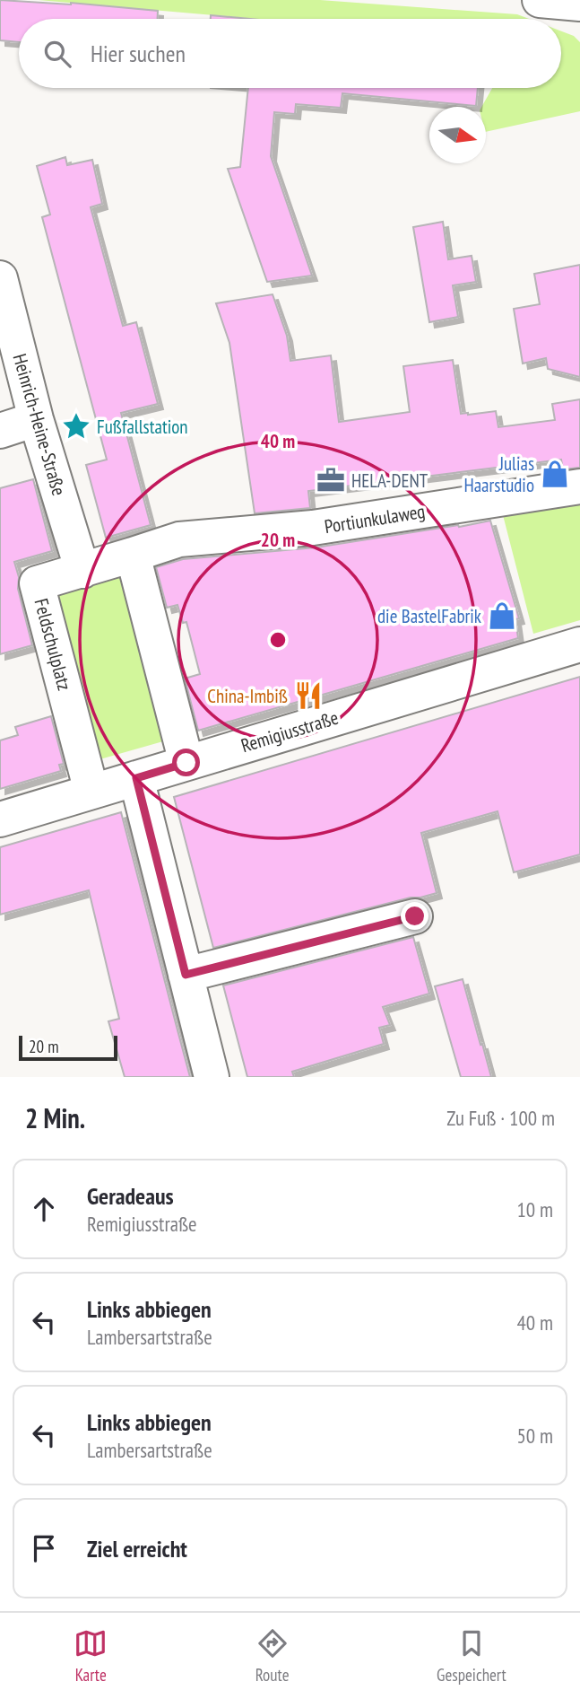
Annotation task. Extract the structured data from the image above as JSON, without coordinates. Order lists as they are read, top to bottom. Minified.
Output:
{"streets":{"street":["Heinrich-Heine-Straße","Portiunkulaweg","Feldschulplatz","Remigiusstraße"]},"crossings":[["Heinrich-Heine-Straße","Feldschulplatz"],["Portiunkulaweg","Feldschulplatz"],["Feldschulplatz","Remigiusstraße"]],"places":{"place":["Fußfallstation"],"shop":["Julias Haarstudio","die BastelFabrik"],"office":["HELA-DENT"],"restaurant":["China-Imbiß"]},"scale_bar":"20 m","north":"right","page":{"search":"Hier suchen","scale":"20 m","heading":["2 Min.","Zu Fuß · 100 m"],"list":[["Geradeaus","Remigiusstraße","10 m"],["Links abbiegen","Lambersartstraße","40 m"],["Links abbiegen","Lambersartstraße","50 m"],"Ziel erreicht"],"nav":["Karte","Route","Gespeichert"]},"rings":["40 m","20 m"]}
